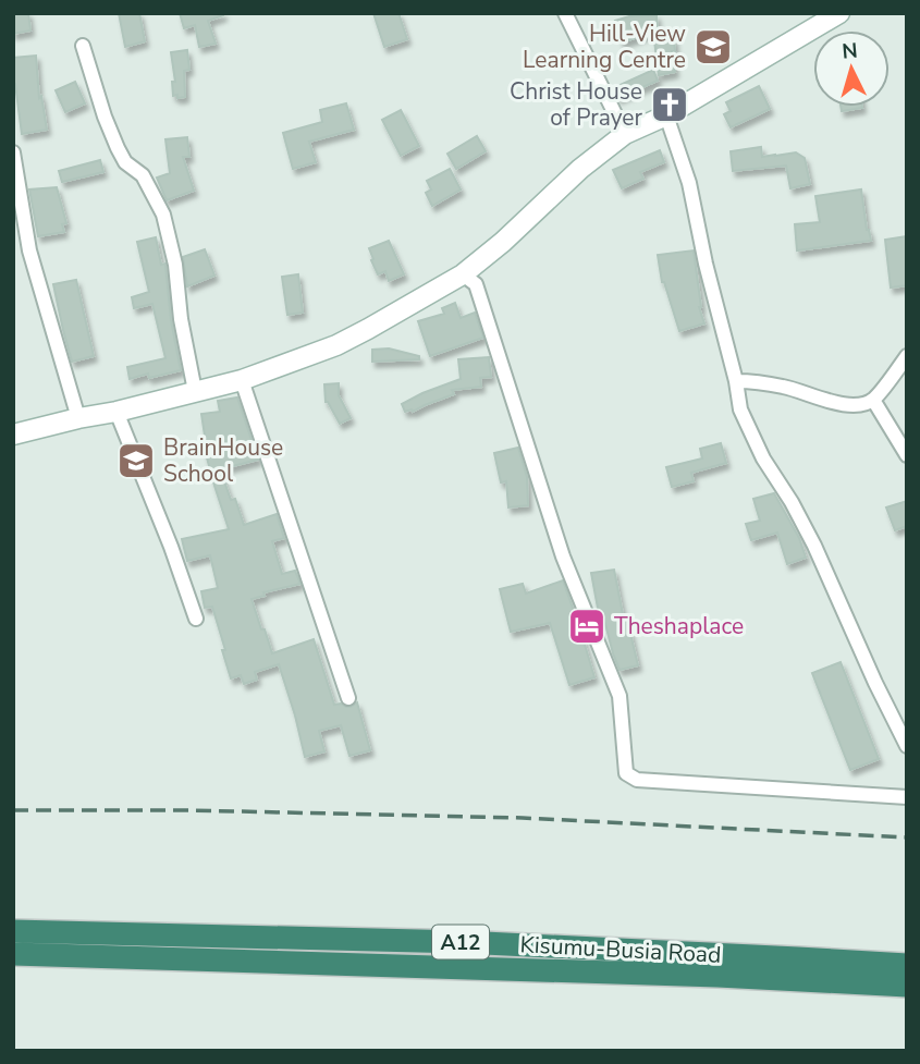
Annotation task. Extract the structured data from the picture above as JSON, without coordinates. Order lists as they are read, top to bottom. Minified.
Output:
{"streets":{"highway":["A12","Kisumu-Busia Road"]},"places":{"school or university":["Hill-View Learning Centre","BrainHouse School"],"church":["Christ House of Prayer"],"hotel":["Theshaplace"]},"north":"top"}
